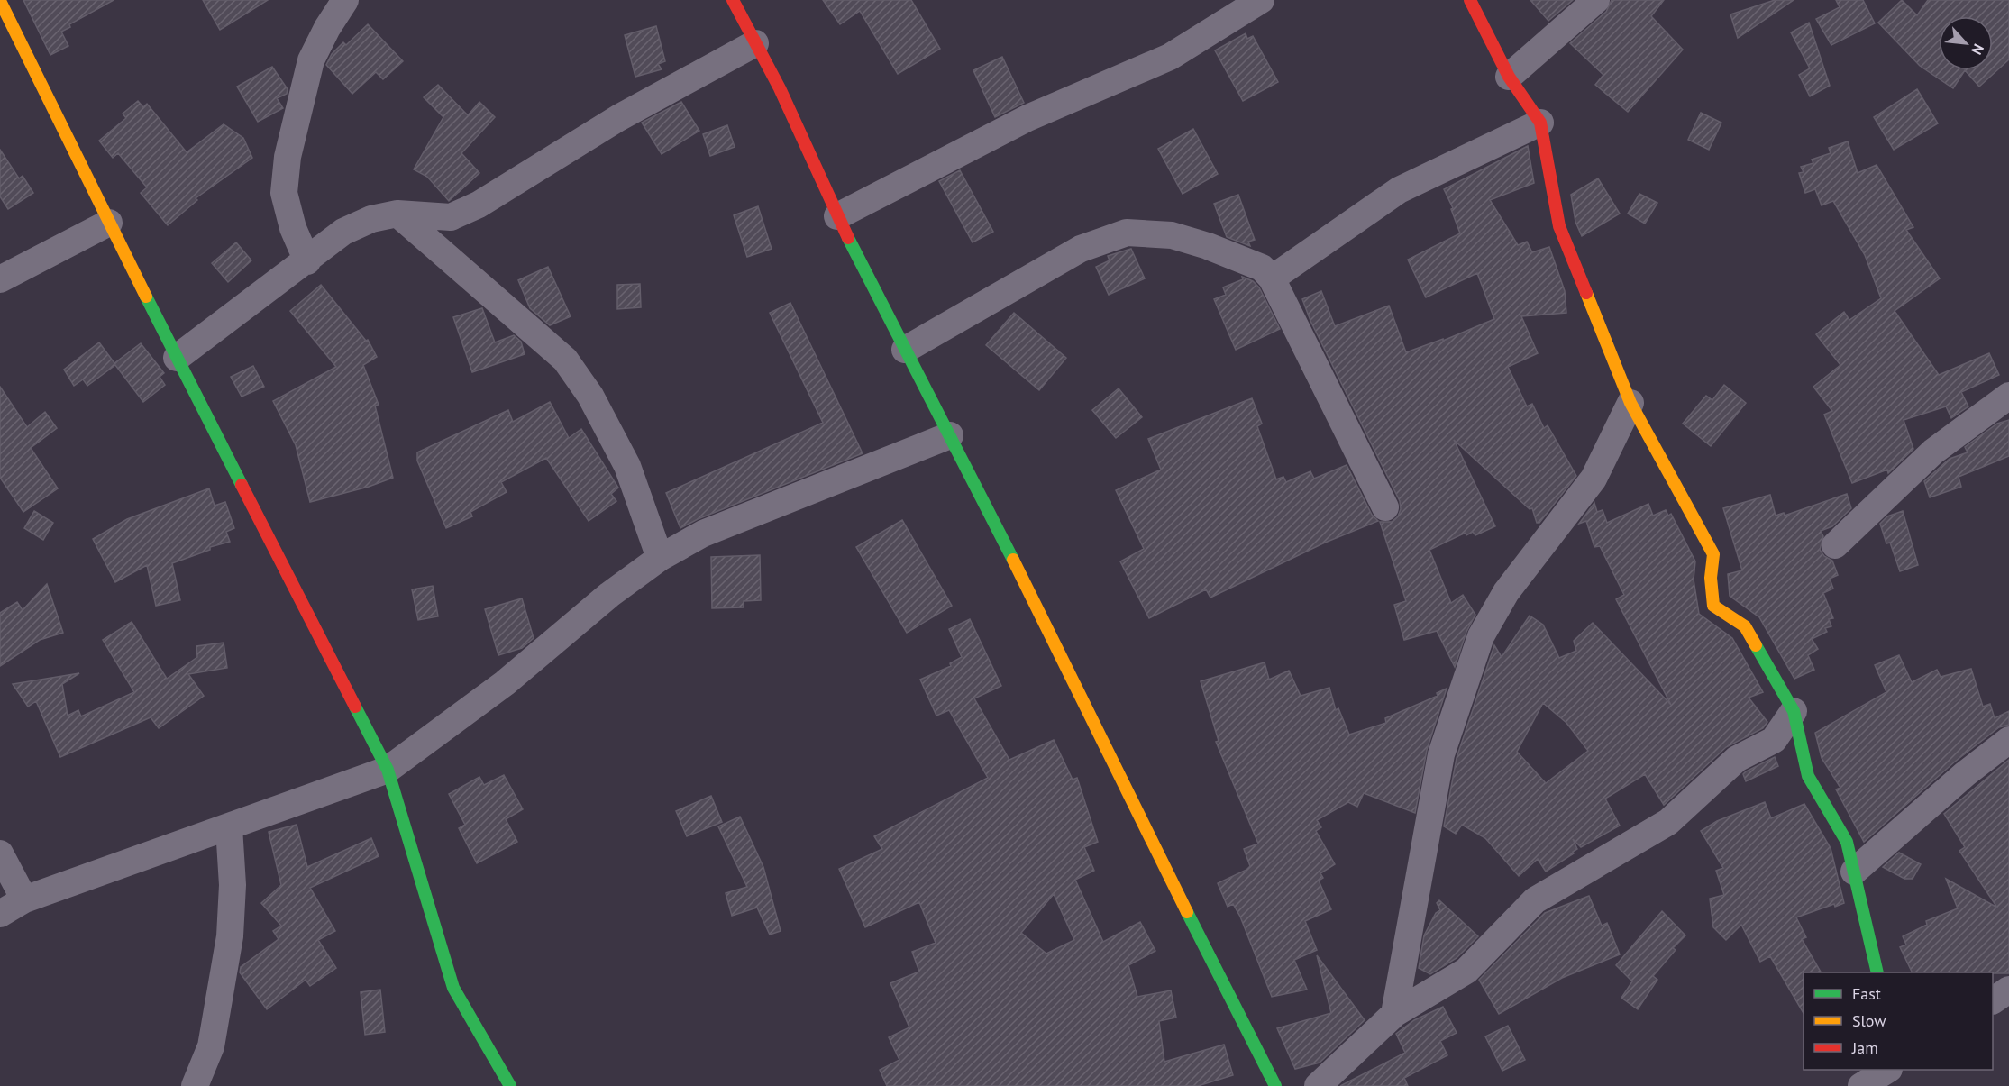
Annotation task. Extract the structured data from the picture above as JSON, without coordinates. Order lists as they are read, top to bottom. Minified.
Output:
{"legend":["Fast","Slow","Jam"],"north":"bottom right"}
